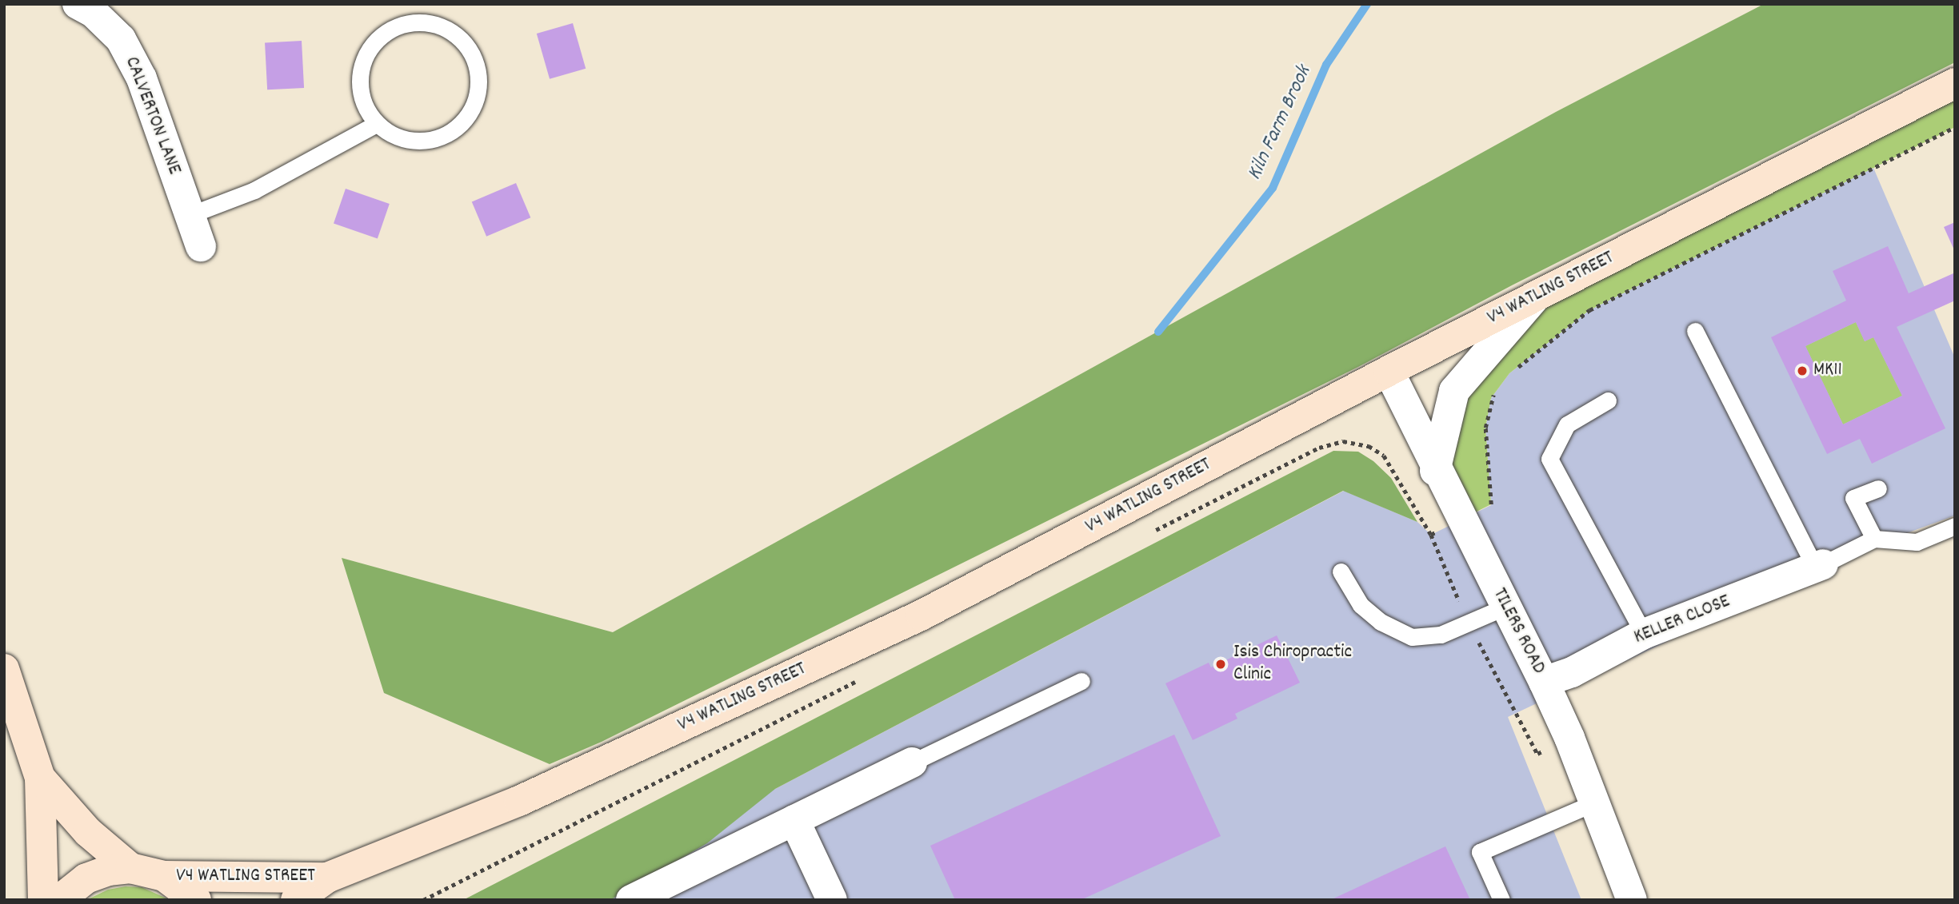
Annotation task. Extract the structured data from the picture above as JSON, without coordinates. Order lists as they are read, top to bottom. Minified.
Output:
{"streets":{"street":["CALVERTON LANE","V4 WATLING STREET","KELLER CLOSE","TILERS ROAD"]},"crossings":[["V4 WATLING STREET","TILERS ROAD"],["KELLER CLOSE","TILERS ROAD"]],"water":["Kiln Farm Brook"],"places":["MK11","Isis Chiropractic Clinic"]}
